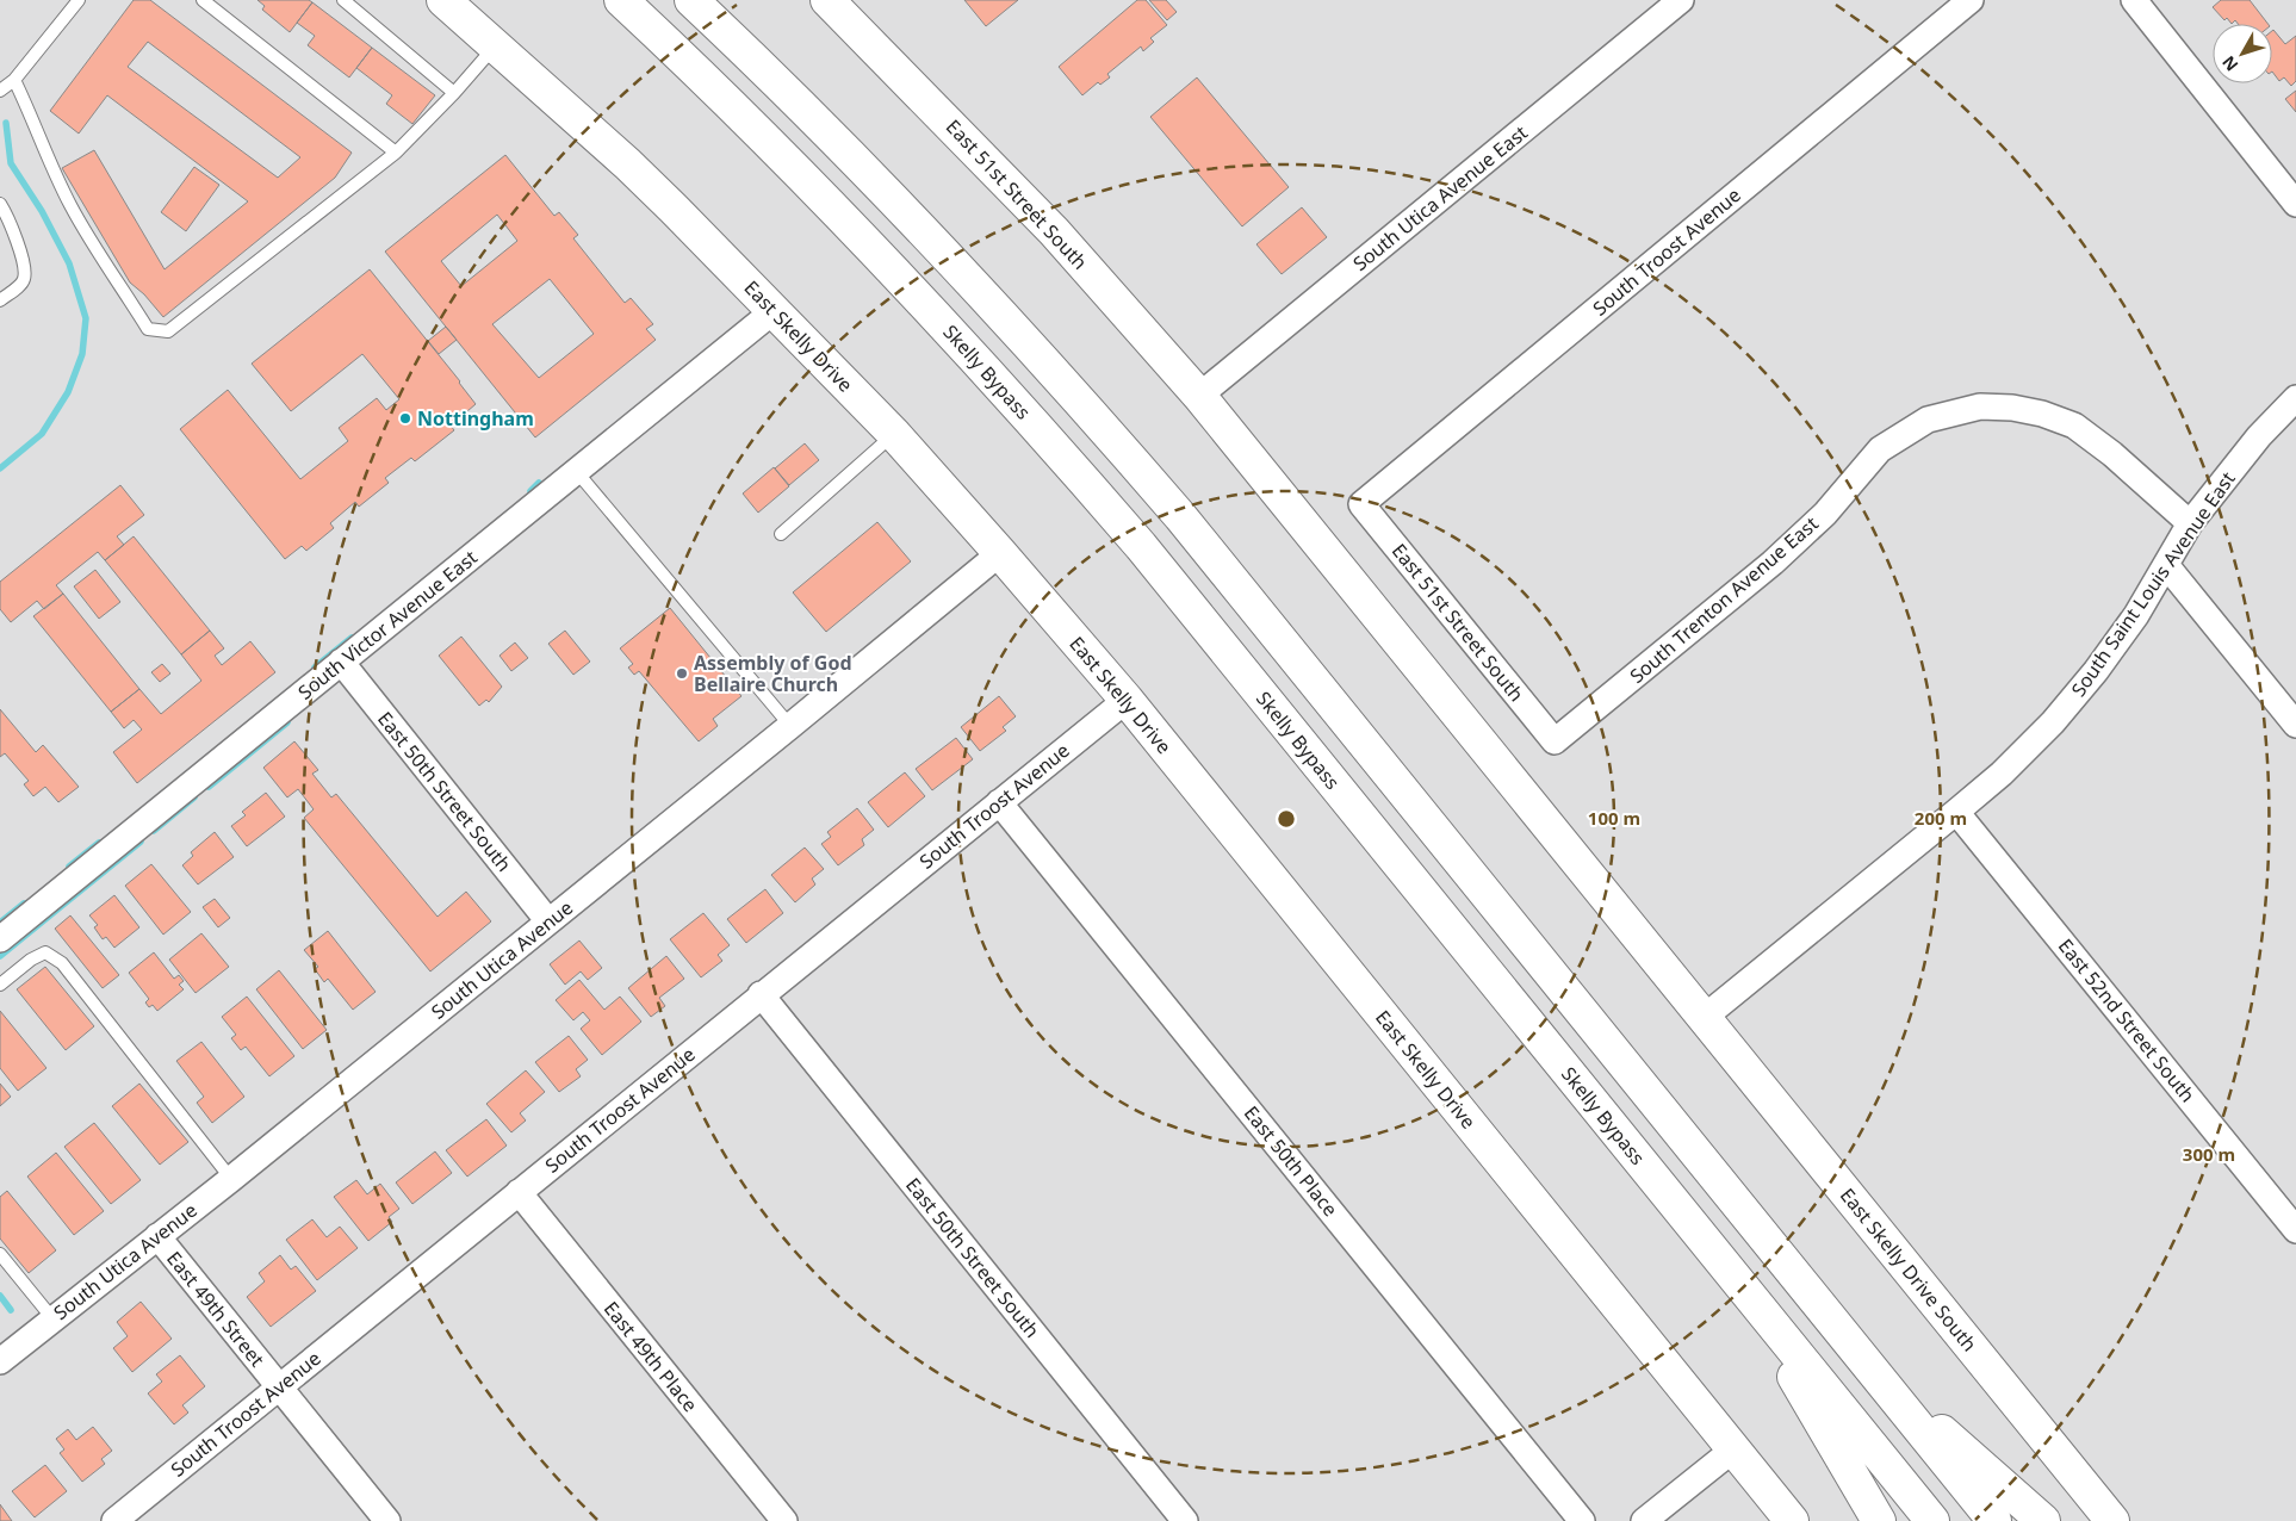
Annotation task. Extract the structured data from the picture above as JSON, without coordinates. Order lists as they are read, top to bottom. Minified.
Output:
{"streets":{"main road":["East 51st Street South","East Skelly Drive","Skelly Bypass","East Skelly Drive South"],"street":["South Utica Avenue East","South Troost Avenue","South Saint Louis Avenue East","South Trenton Avenue East","South Victor Avenue East","East 50th Street South","South Utica Avenue","East 52nd Street South","East 50th Place","East 49th Street","East 49th Place"]},"crossings":[["East 51st Street South","South Utica Avenue East"],["East 51st Street South","South Troost Avenue"],["East 51st Street South","South Trenton Avenue East"],["South Troost Avenue","East Skelly Drive"],["South Troost Avenue","East 50th Street South"],["South Troost Avenue","East 50th Place"],["South Troost Avenue","East 49th Street"],["South Troost Avenue","East 49th Place"],["East Skelly Drive","South Victor Avenue East"],["East Skelly Drive","South Utica Avenue"],["South Saint Louis Avenue East","South Trenton Avenue East"],["South Saint Louis Avenue East","East 52nd Street South"],["South Saint Louis Avenue East","East Skelly Drive South"],["South Victor Avenue East","East 50th Street South"],["East 50th Street South","South Utica Avenue"],["South Utica Avenue","East 49th Street"]],"places":["Nottingham","Assembly of God Bellaire Church"],"north":"bottom left","rings":["100 m","200 m","300 m"]}
